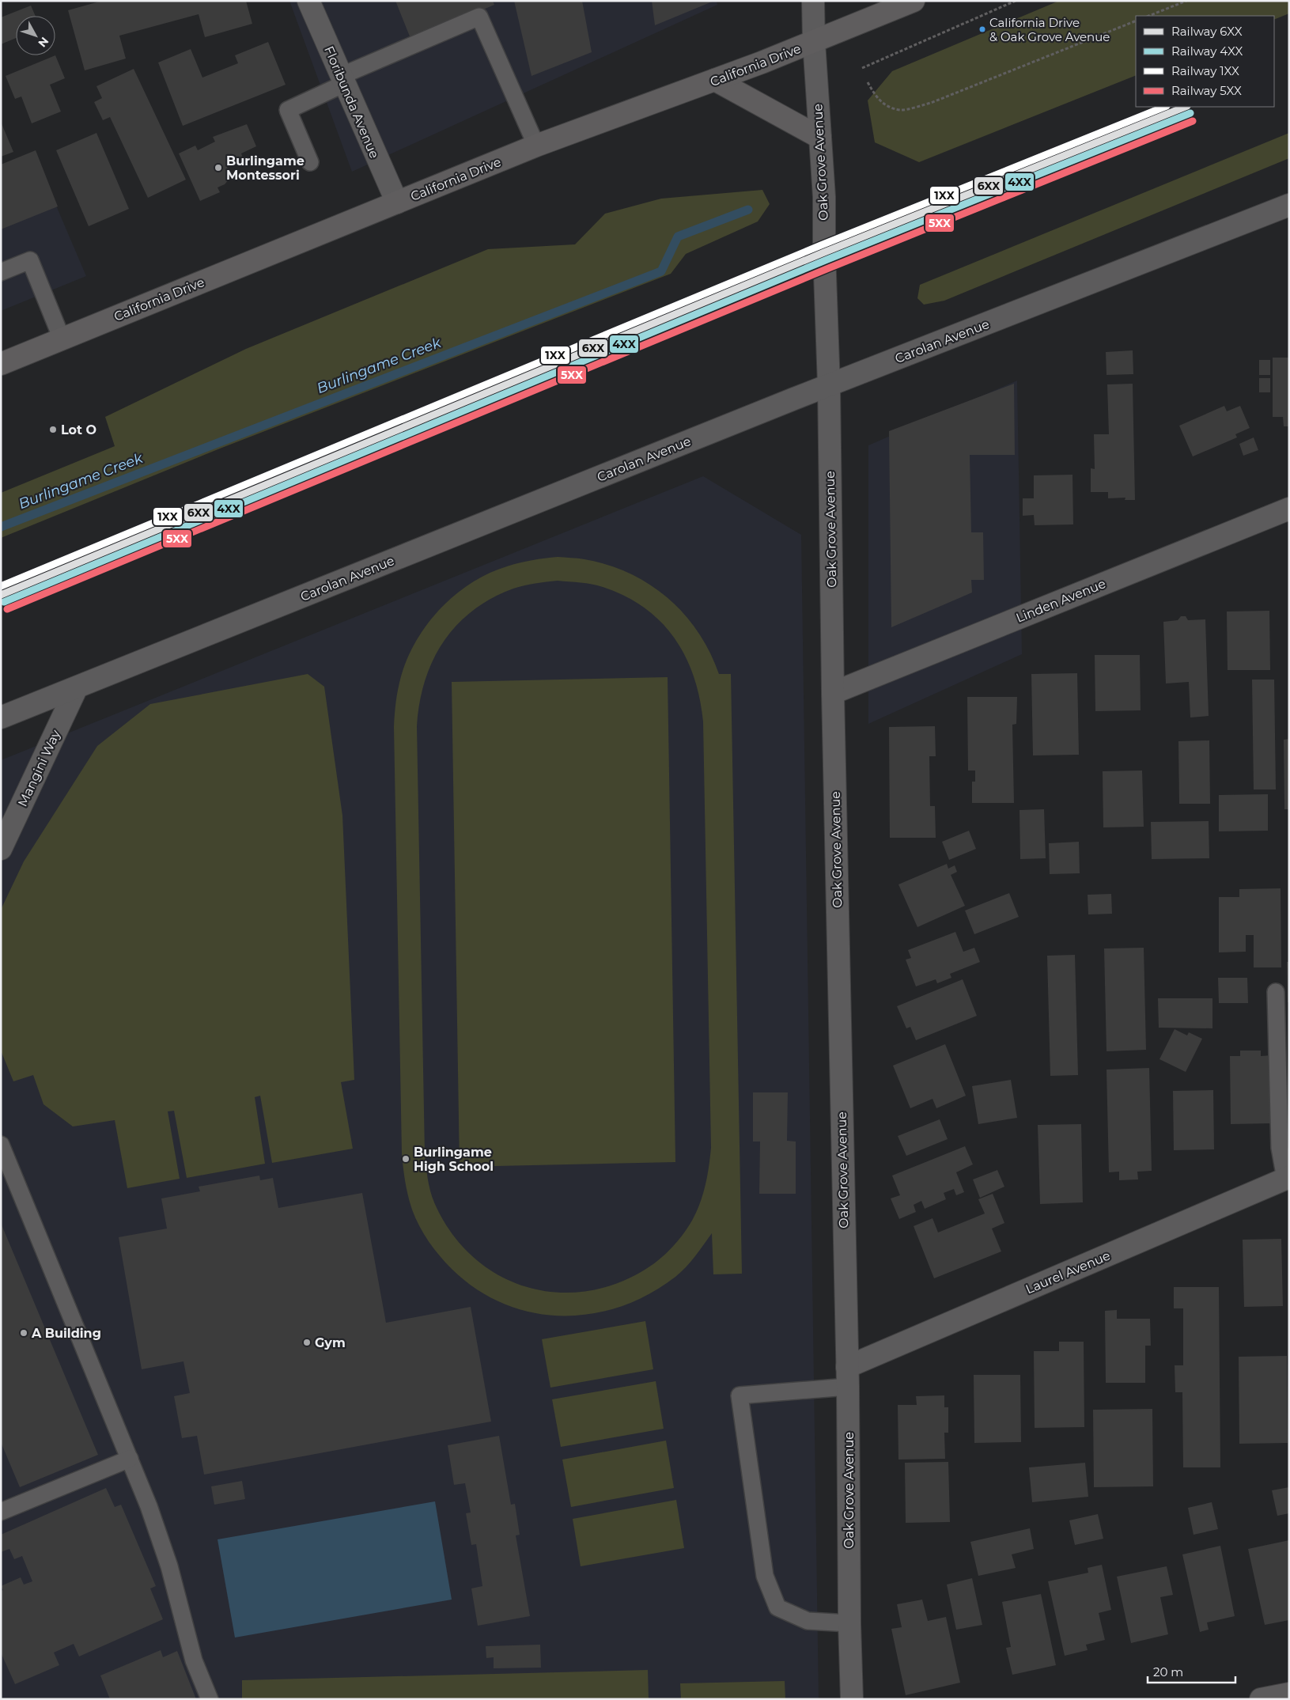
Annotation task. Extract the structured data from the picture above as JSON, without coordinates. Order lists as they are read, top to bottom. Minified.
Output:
{"streets":{"main road":["California Drive"],"street":["Floribunda Avenue","Oak Grove Avenue","Carolan Avenue","Linden Avenue","Mangini Way","Laurel Avenue"]},"crossings":[["California Drive","Floribunda Avenue"],["California Drive","Oak Grove Avenue"],["Oak Grove Avenue","Carolan Avenue"],["Oak Grove Avenue","Linden Avenue"],["Oak Grove Avenue","Laurel Avenue"],["Carolan Avenue","Mangini Way"]],"water":["Burlingame Creek"],"places":["California Drive & Oak Grove Avenue","Burlingame Montessori","Lot O","Burlingame High School","A Building","Gym"],"lines":["rail line 6XX","rail line 1XX","rail line 4XX","rail line 5XX"],"legend":["Railway 6XX","Railway 4XX","Railway 1XX","Railway 5XX"],"scale_bar":"20 m","north":"bottom right"}
